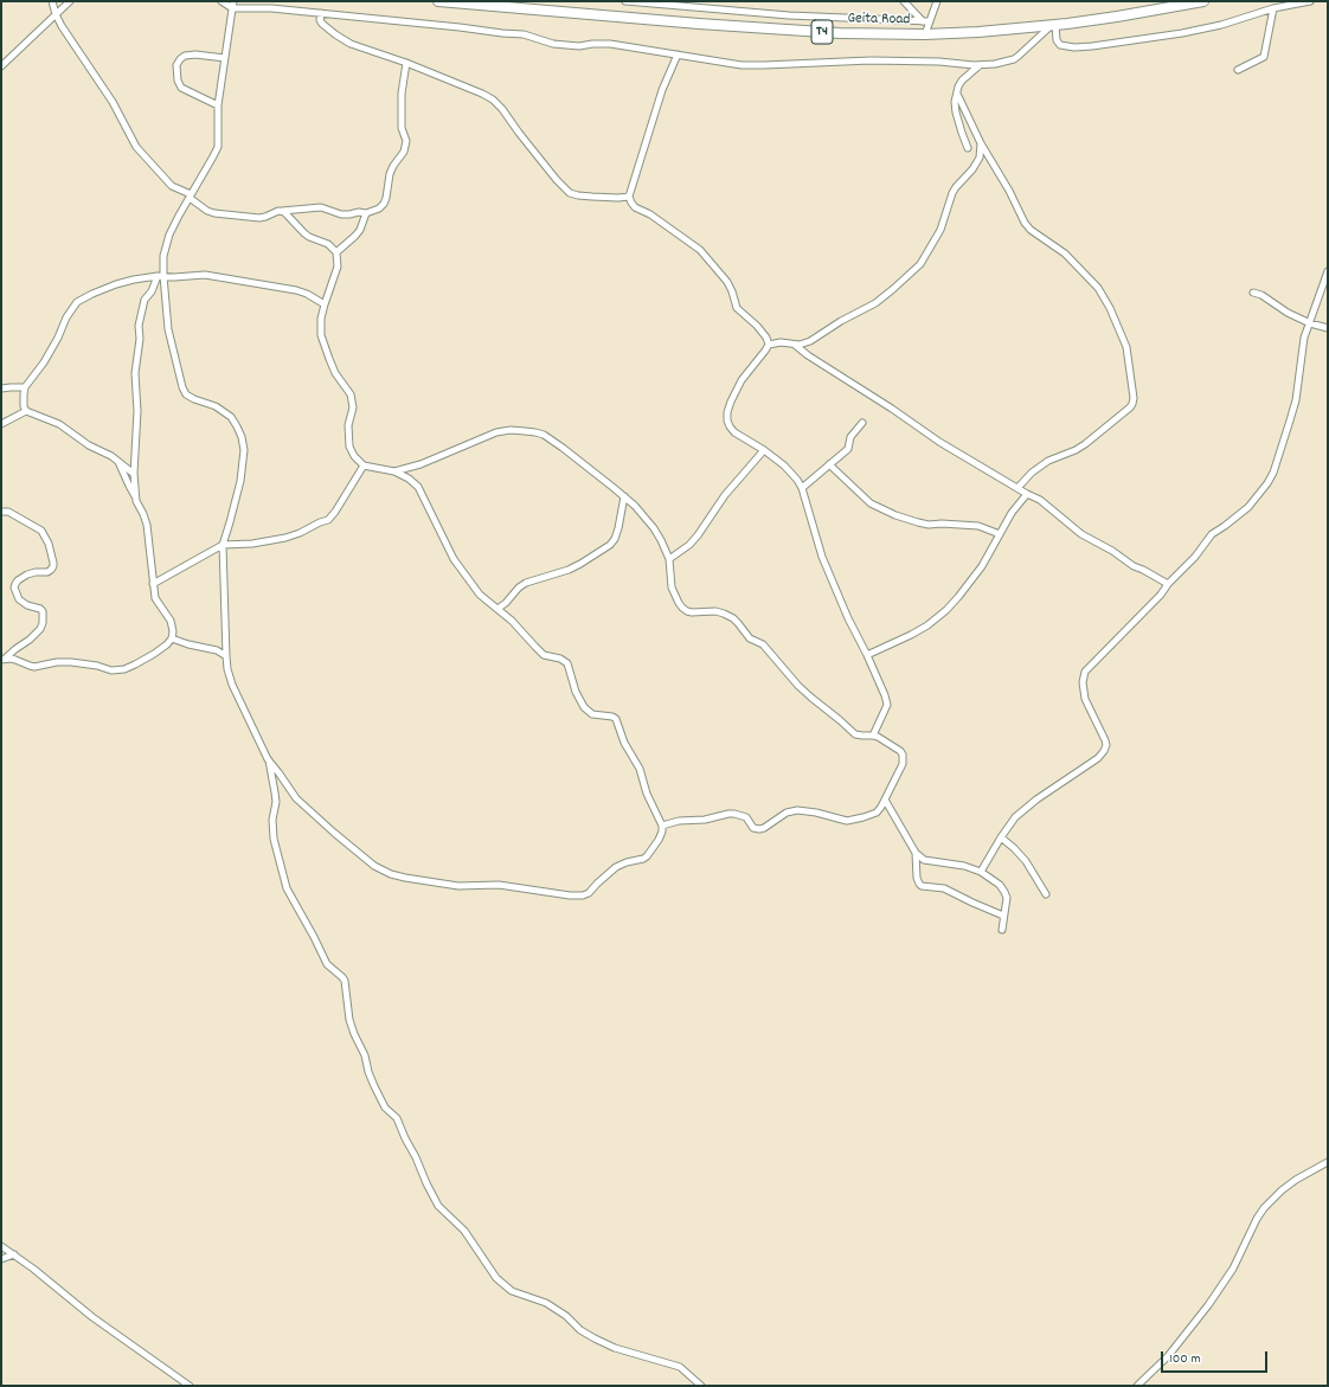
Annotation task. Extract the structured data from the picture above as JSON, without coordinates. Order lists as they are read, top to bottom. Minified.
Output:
{"streets":{"highway":["Geita Road","T4"]},"scale_bar":"100 m"}
